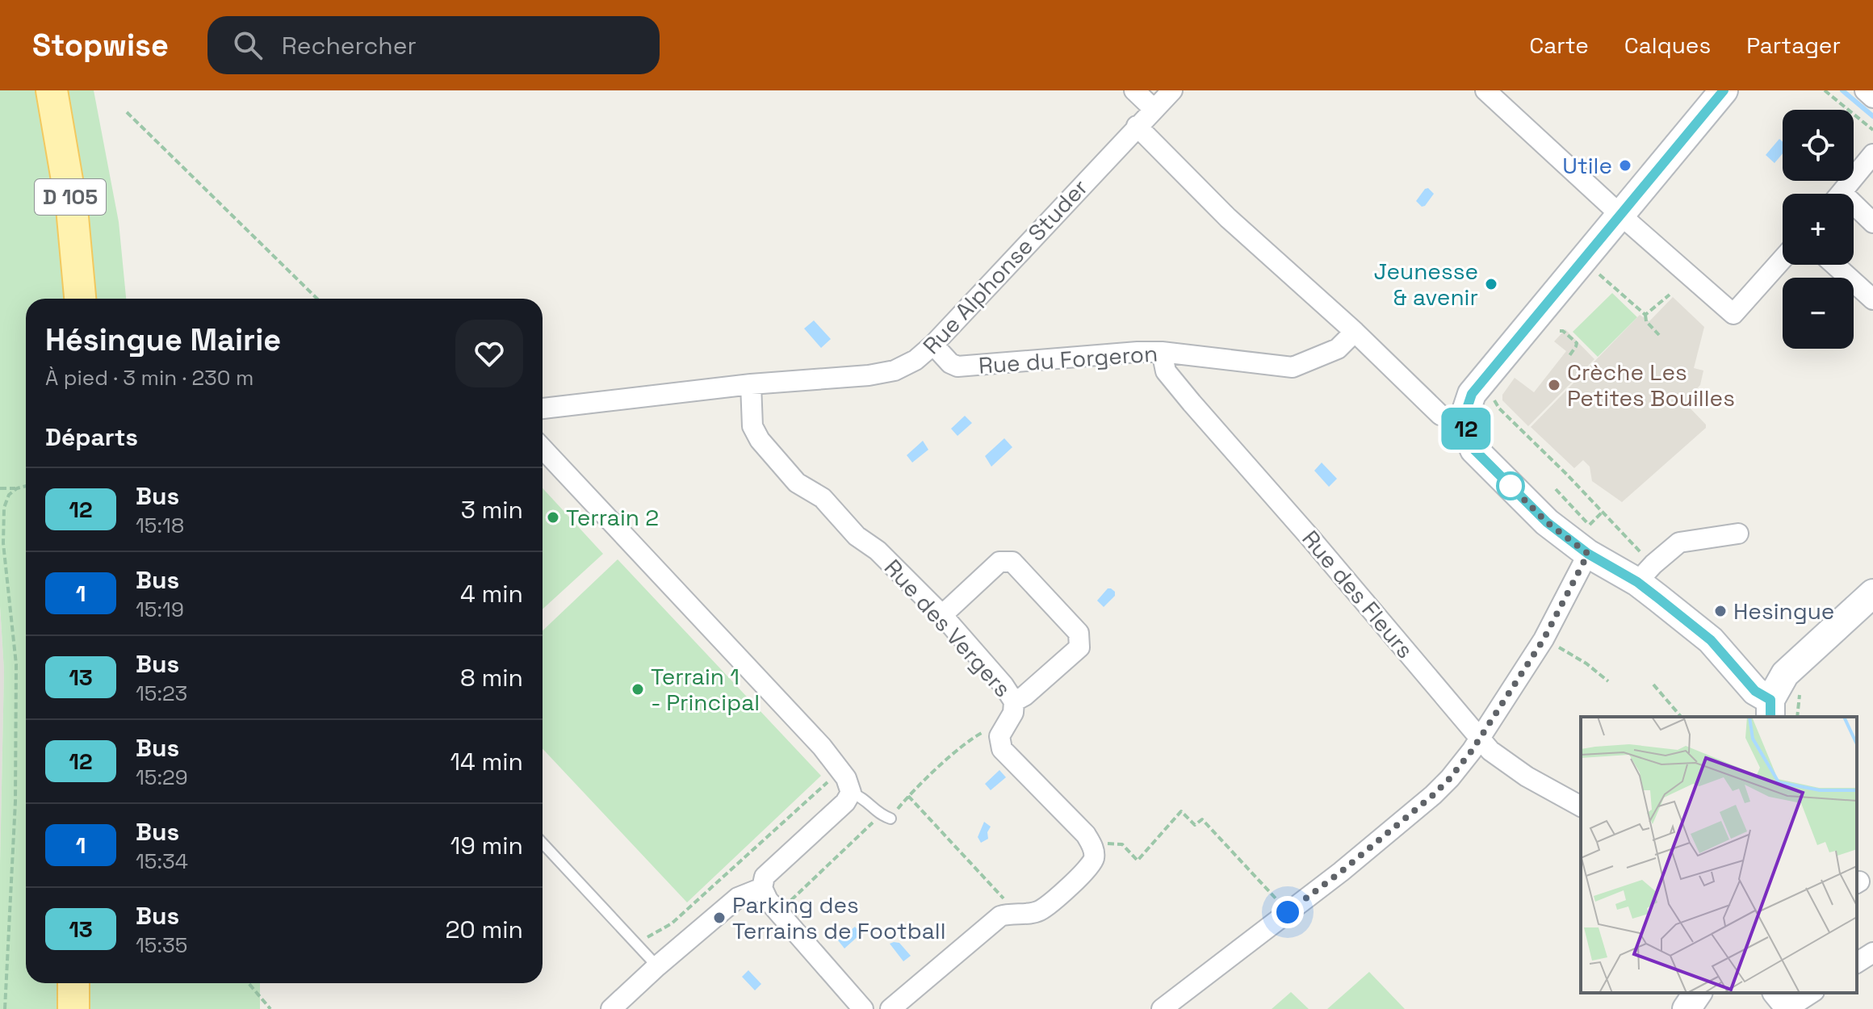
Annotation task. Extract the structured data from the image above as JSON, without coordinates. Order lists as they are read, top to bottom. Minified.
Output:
{"streets":{"main road":["D 105"],"street":["Rue Alphonse Studer","Rue du Forgeron","Rue des Fleurs","Rue des Vergers"]},"crossings":[["Rue Alphonse Studer","Rue du Forgeron"],["Rue Alphonse Studer","Rue des Vergers"],["Rue du Forgeron","Rue des Fleurs"]],"places":["Utile","Jeunesse & avenir","Crèche Les Petites Bouilles","Terrain 2","Hesingue","Terrain 1 - Principal","Parking des Terrains de Football"],"lines":["bus line 12"],"page":{"header":"Stopwise","search":"Rechercher","nav":["Carte","Calques","Partager"],"on_map":"12","map_buttons":["+","−"],"heading":[["Hésingue Mairie","À pied · 3 min · 230 m"],"Départs"],"list":[{"mark":"12","name":"Bus","note":"15:18","value":"3 min"},{"mark":"1","name":"Bus","note":"15:19","value":"4 min"},{"mark":"13","name":"Bus","note":"15:23","value":"8 min"},{"mark":"12","name":"Bus","note":"15:29","value":"14 min"},{"mark":"1","name":"Bus","note":"15:34","value":"19 min"},{"mark":"13","name":"Bus","note":"15:35","value":"20 min"}]}}
